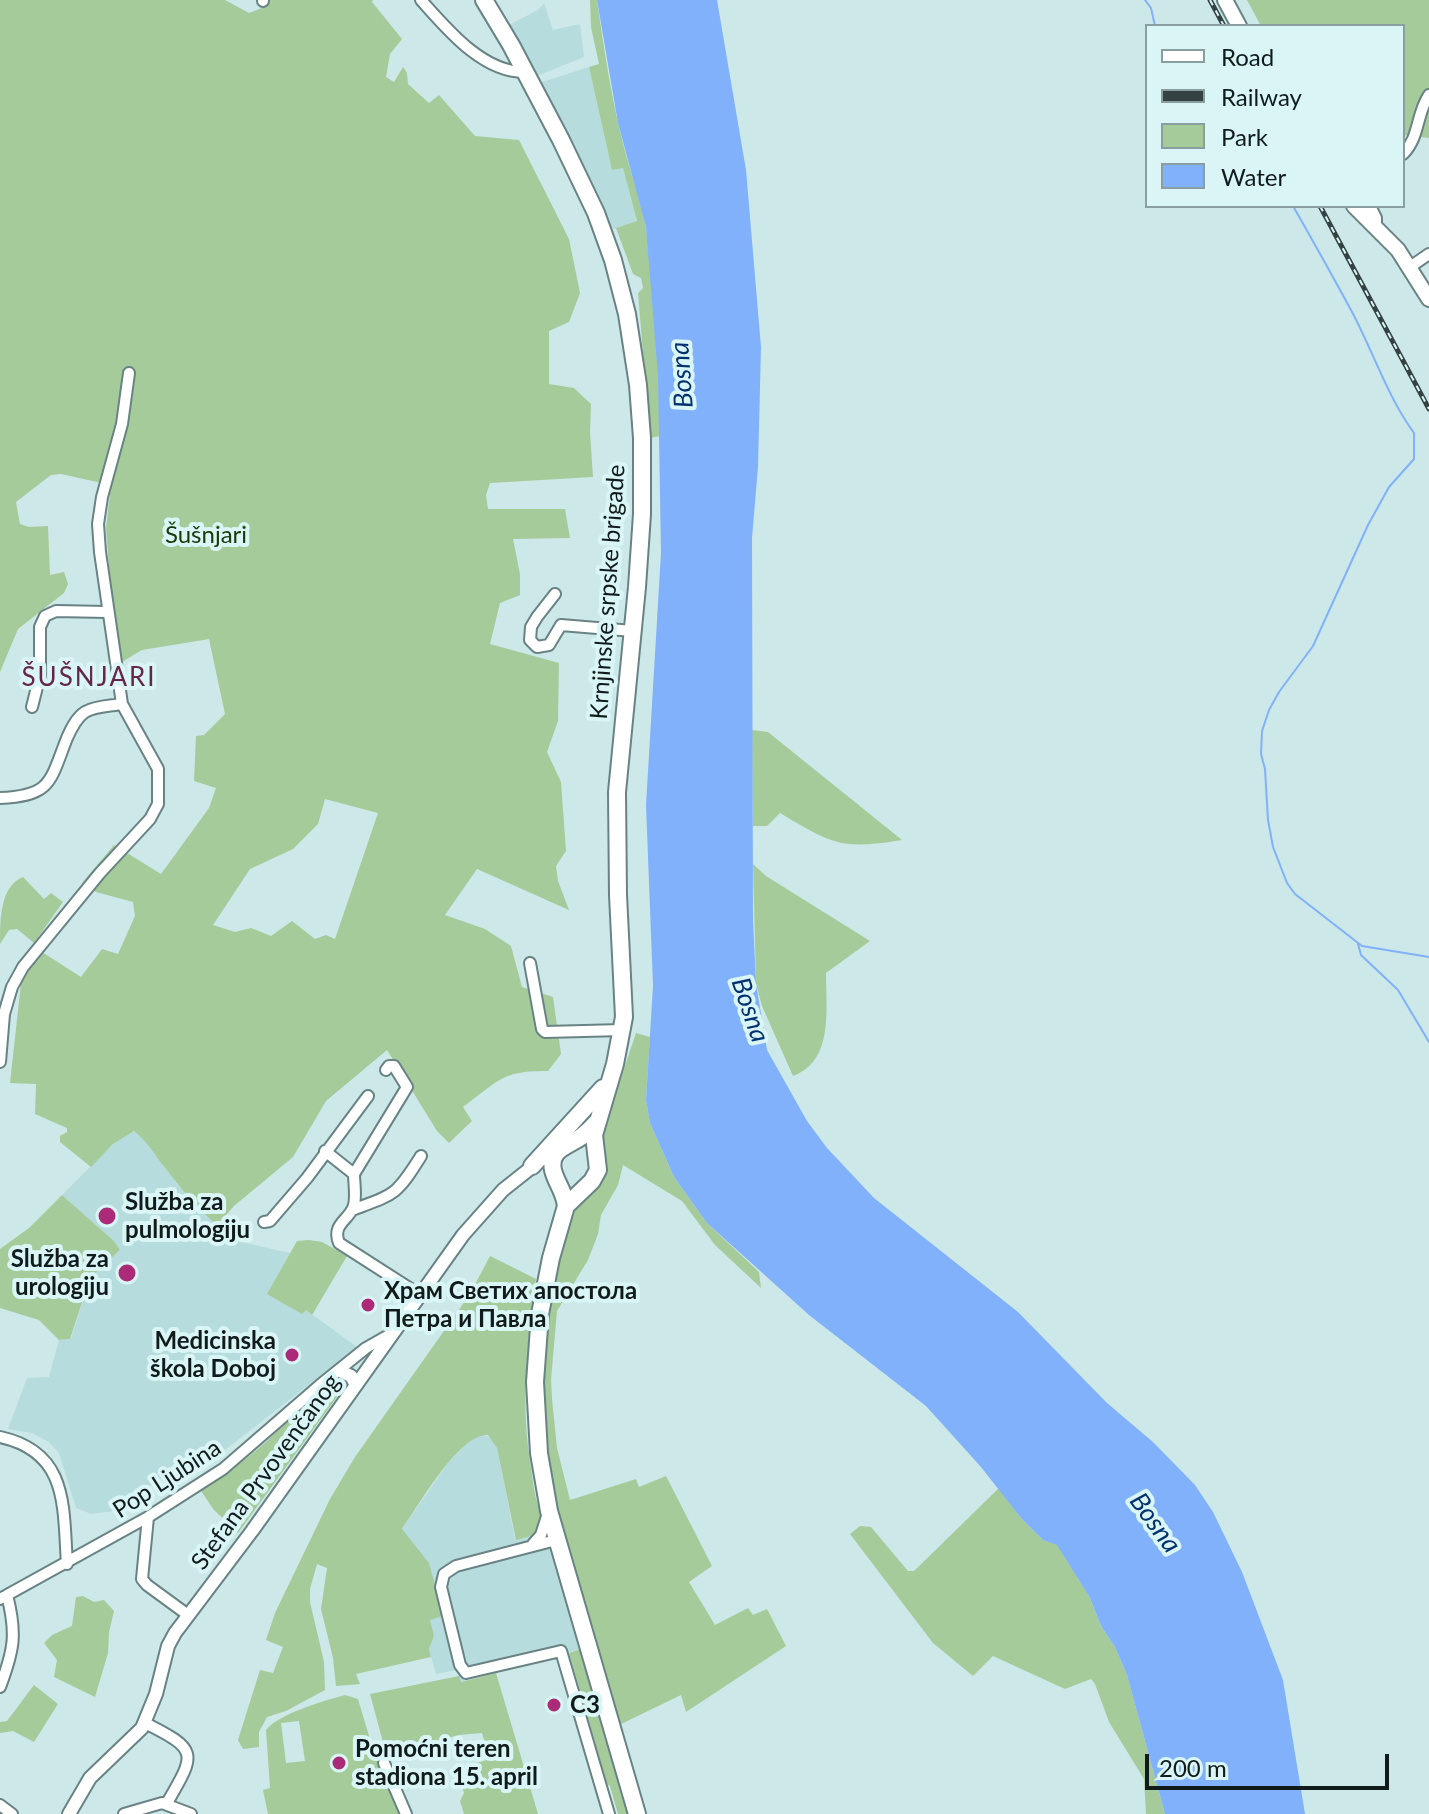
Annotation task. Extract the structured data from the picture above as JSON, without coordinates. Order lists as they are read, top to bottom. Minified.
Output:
{"streets":{"main road":["Krnjinske srpske brigade"],"street":["Stefana Prvovenčanog","Pop Ljubina"]},"crossings":[["Krnjinske srpske brigade","Stefana Prvovenčanog"],["Stefana Prvovenčanog","Pop Ljubina"]],"districts":["ŠUŠNJARI"],"water":["Bosna"],"parks":["Šušnjari"],"places":["Služba za pulmologiju","Služba za urologiju","Храм Светих апостола Петра и Павла","Medicinska škola Doboj","C3","Pomoćni teren stadiona 15. april"],"legend":["Road","Railway","Park","Water"],"scale_bar":"200 m"}
